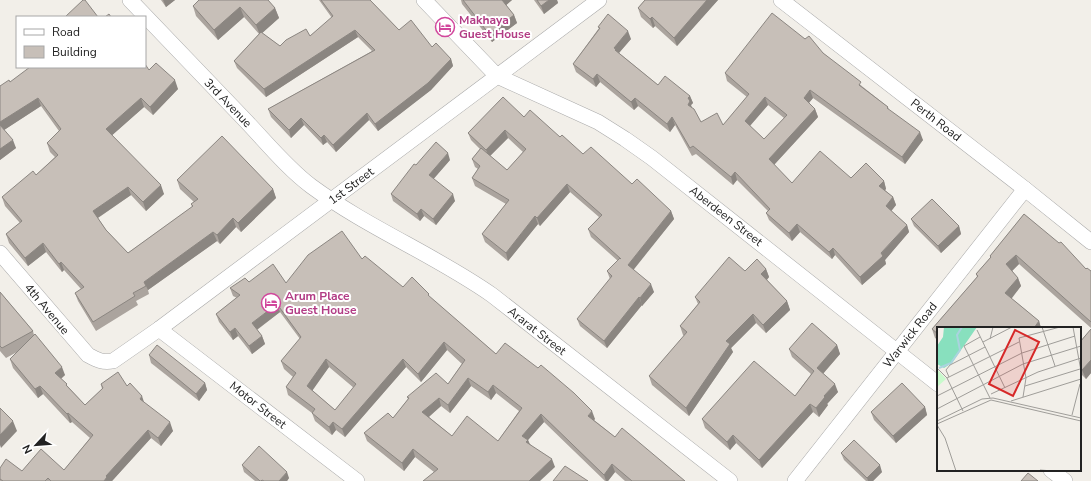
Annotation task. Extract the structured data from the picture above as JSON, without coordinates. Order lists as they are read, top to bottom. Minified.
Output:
{"streets":{"street":["3rd Avenue","Perth Road","1st Street","Aberdeen Street","4th Avenue","Ararat Street","Warwick Road","Motor Street"]},"crossings":[["3rd Avenue","1st Street"],["3rd Avenue","Ararat Street"],["Perth Road","Warwick Road"],["1st Street","Aberdeen Street"],["1st Street","4th Avenue"],["1st Street","Ararat Street"],["1st Street","Motor Street"],["Aberdeen Street","Warwick Road"]],"places":{"hotel":["Makhaya Guest House","Arum Place Guest House"]},"legend":["Road","Building"],"north":"bottom left"}
